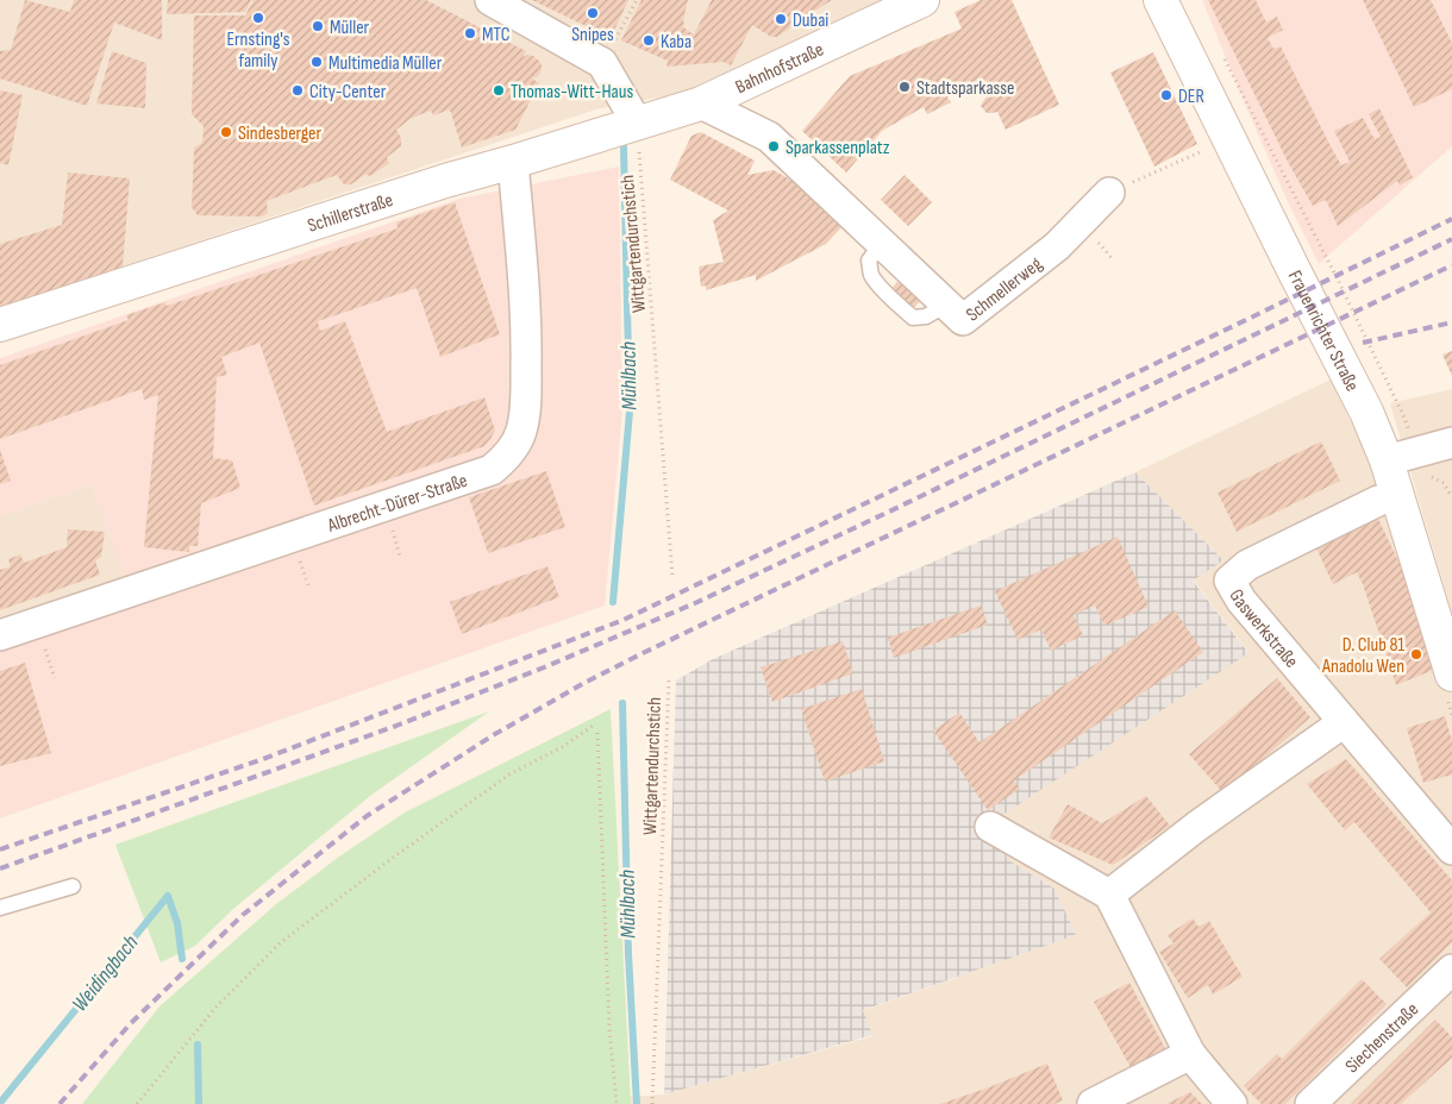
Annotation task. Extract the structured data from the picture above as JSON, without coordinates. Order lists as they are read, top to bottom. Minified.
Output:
{"streets":{"main road":["Bahnhofstraße","Schillerstraße","Frauenrichter Straße"],"street":["Schmellerweg","Albrecht-Dürer-Straße","Gaswerkstraße","Siechenstraße"],"path":["Wittgartendurchstich"]},"crossings":[["Bahnhofstraße","Schillerstraße"],["Bahnhofstraße","Schmellerweg"],["Schillerstraße","Wittgartendurchstich"],["Schillerstraße","Schmellerweg"],["Schillerstraße","Albrecht-Dürer-Straße"]],"water":["Mühlbach","Weidingbach"],"places":["Snipes","Ernsting's family","Dubai","Müller","MTC","Kaba","Multimedia Müller","Stadtsparkasse","City-Center","Thomas-Witt-Haus","DER","Sindesberger","Sparkassenplatz","D. Club 81 Anadolu Wen"]}
